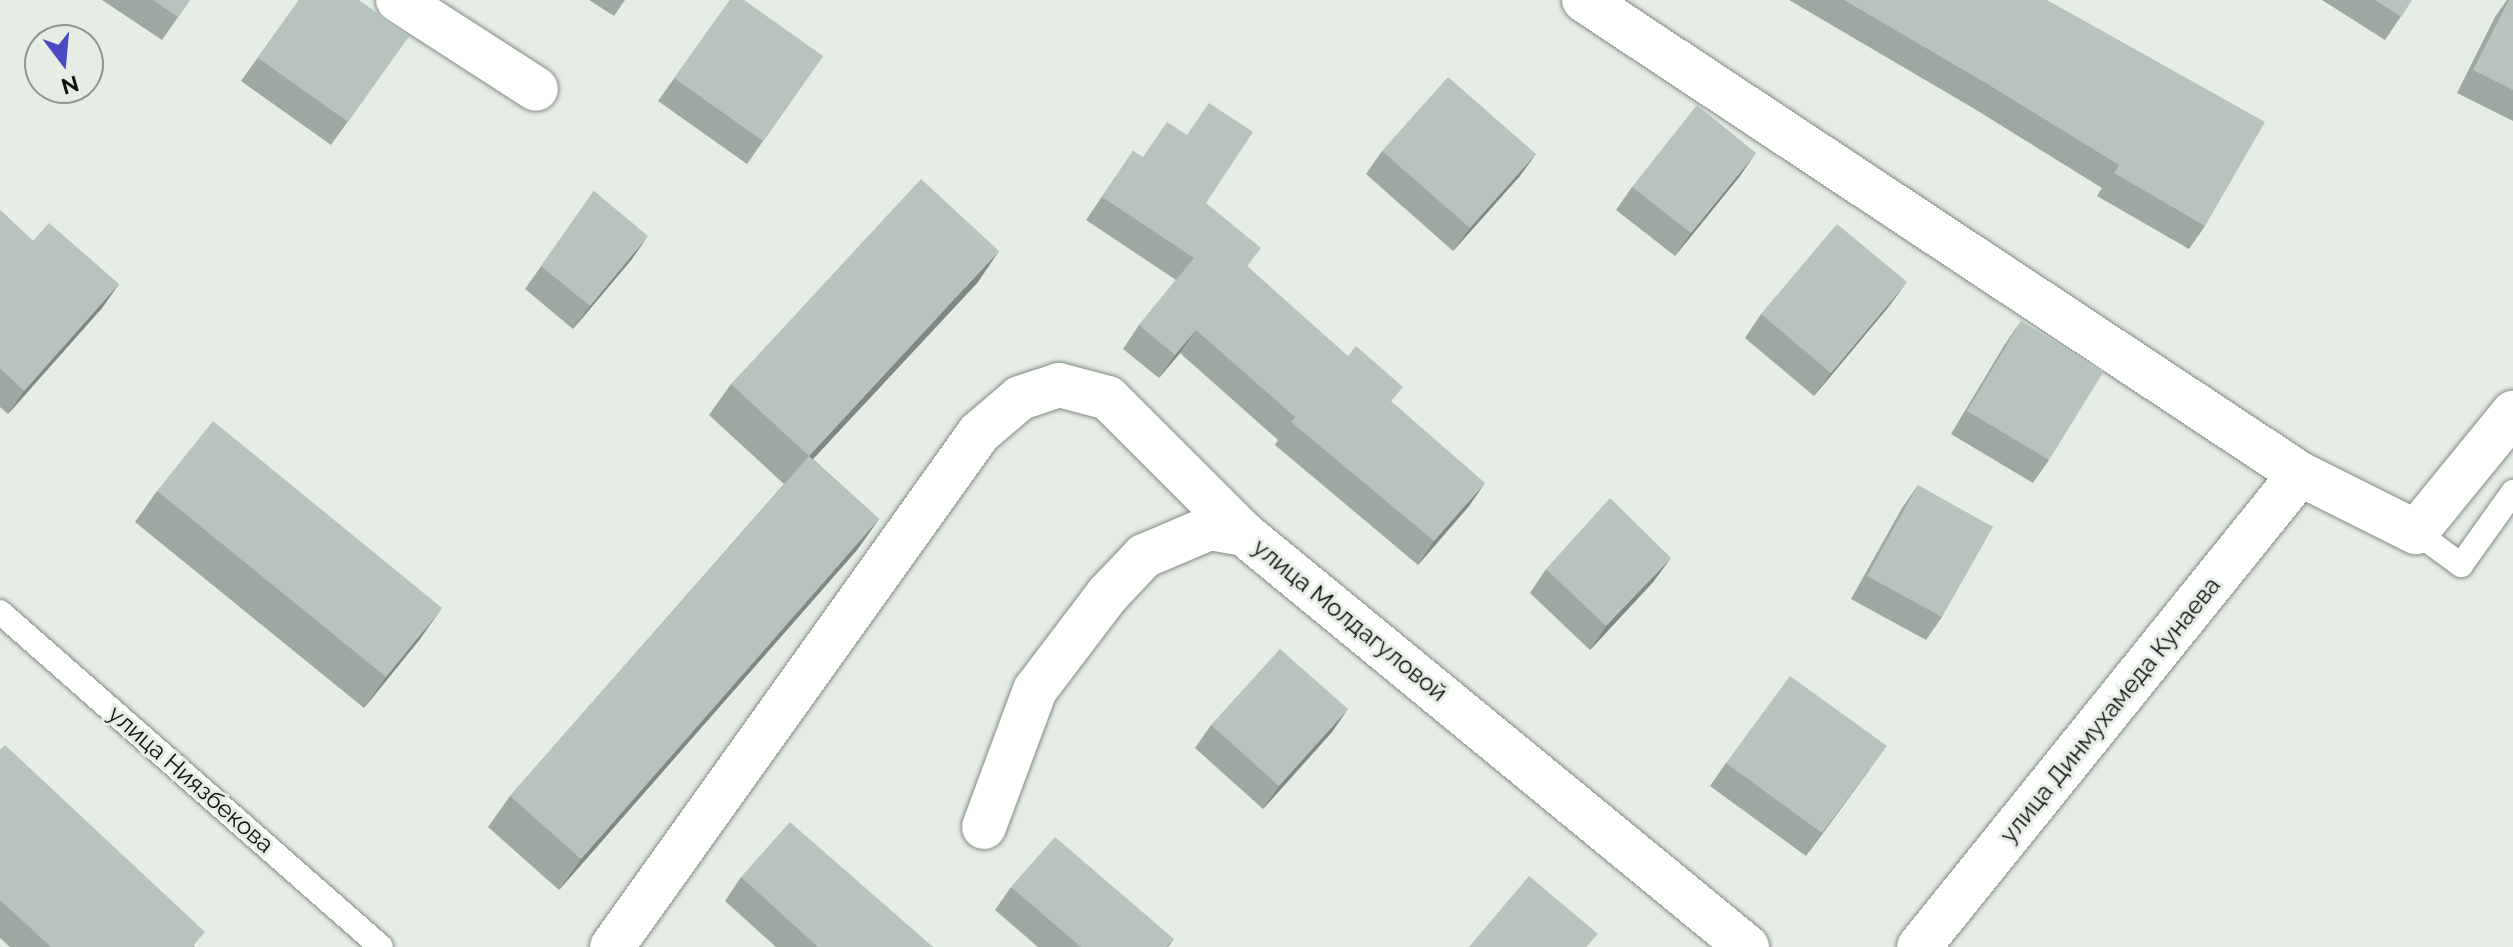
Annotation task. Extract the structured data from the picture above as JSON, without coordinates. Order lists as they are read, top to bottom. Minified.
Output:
{"streets":{"street":["улица Молдагуловой","улица Динмухамеда Кунаева"],"lane":["улица Ниязбекова"]},"north":"bottom"}
